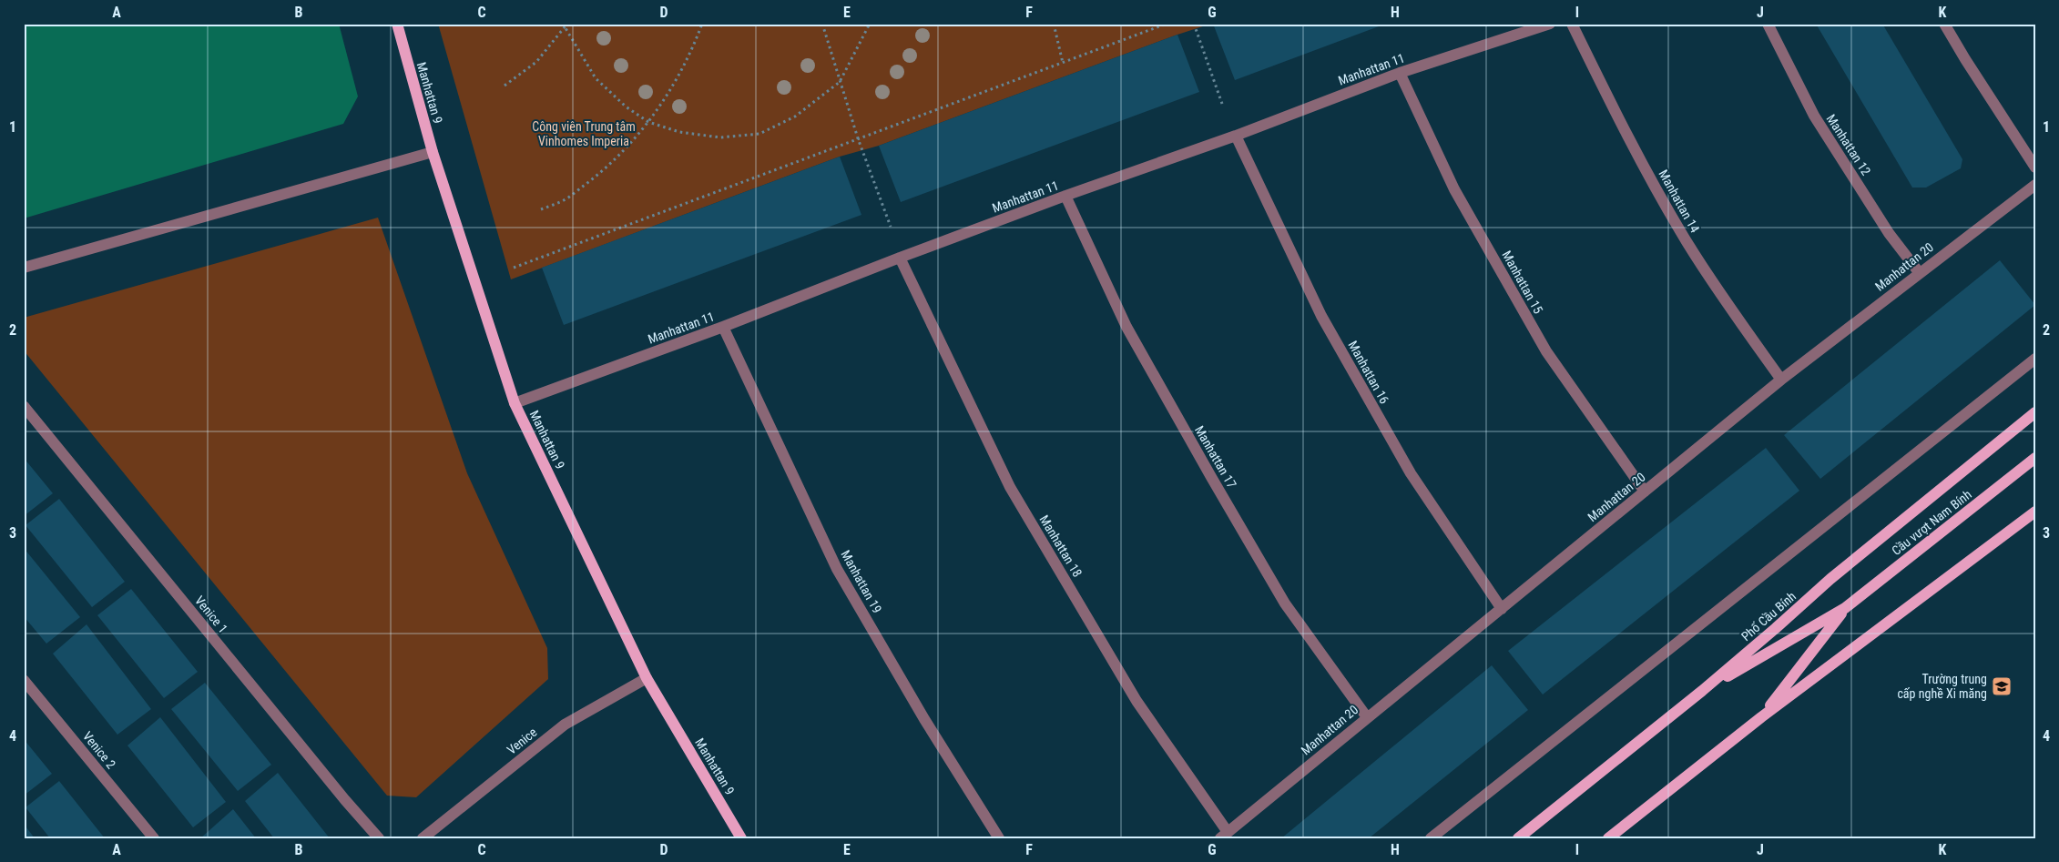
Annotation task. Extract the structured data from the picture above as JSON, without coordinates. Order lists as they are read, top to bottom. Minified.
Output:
{"streets":{"main road":["Manhattan 9","Cầu vượt Nam Bính","Phố Cầu Bính"],"street":["Manhattan 11","Manhattan 12","Manhattan 14","Manhattan 20","Manhattan 15","Manhattan 16","Manhattan 17","Manhattan 18","Manhattan 19","Venice 1","Venice","Venice 2"]},"crossings":[["Manhattan 11","Manhattan 9"],["Manhattan 11","Manhattan 15"],["Manhattan 11","Manhattan 16"],["Manhattan 11","Manhattan 17"],["Manhattan 11","Manhattan 18"],["Manhattan 11","Manhattan 19"],["Manhattan 9","Venice"],["Manhattan 12","Manhattan 20"],["Manhattan 14","Manhattan 20"],["Manhattan 20","Manhattan 15"],["Manhattan 20","Manhattan 16"],["Manhattan 20","Manhattan 17"],["Manhattan 20","Manhattan 18"],["Cầu vượt Nam Bính","Phố Cầu Bính"]],"parks":["Công viên Trung tâm Vinhomes Imperia"],"places":{"school or university":["Trường trung cấp nghề Xi măng"]},"grid":{"columns":["A","B","C","D","E","F","G","H","I","J","K"],"rows":["1","2","3","4"]}}
